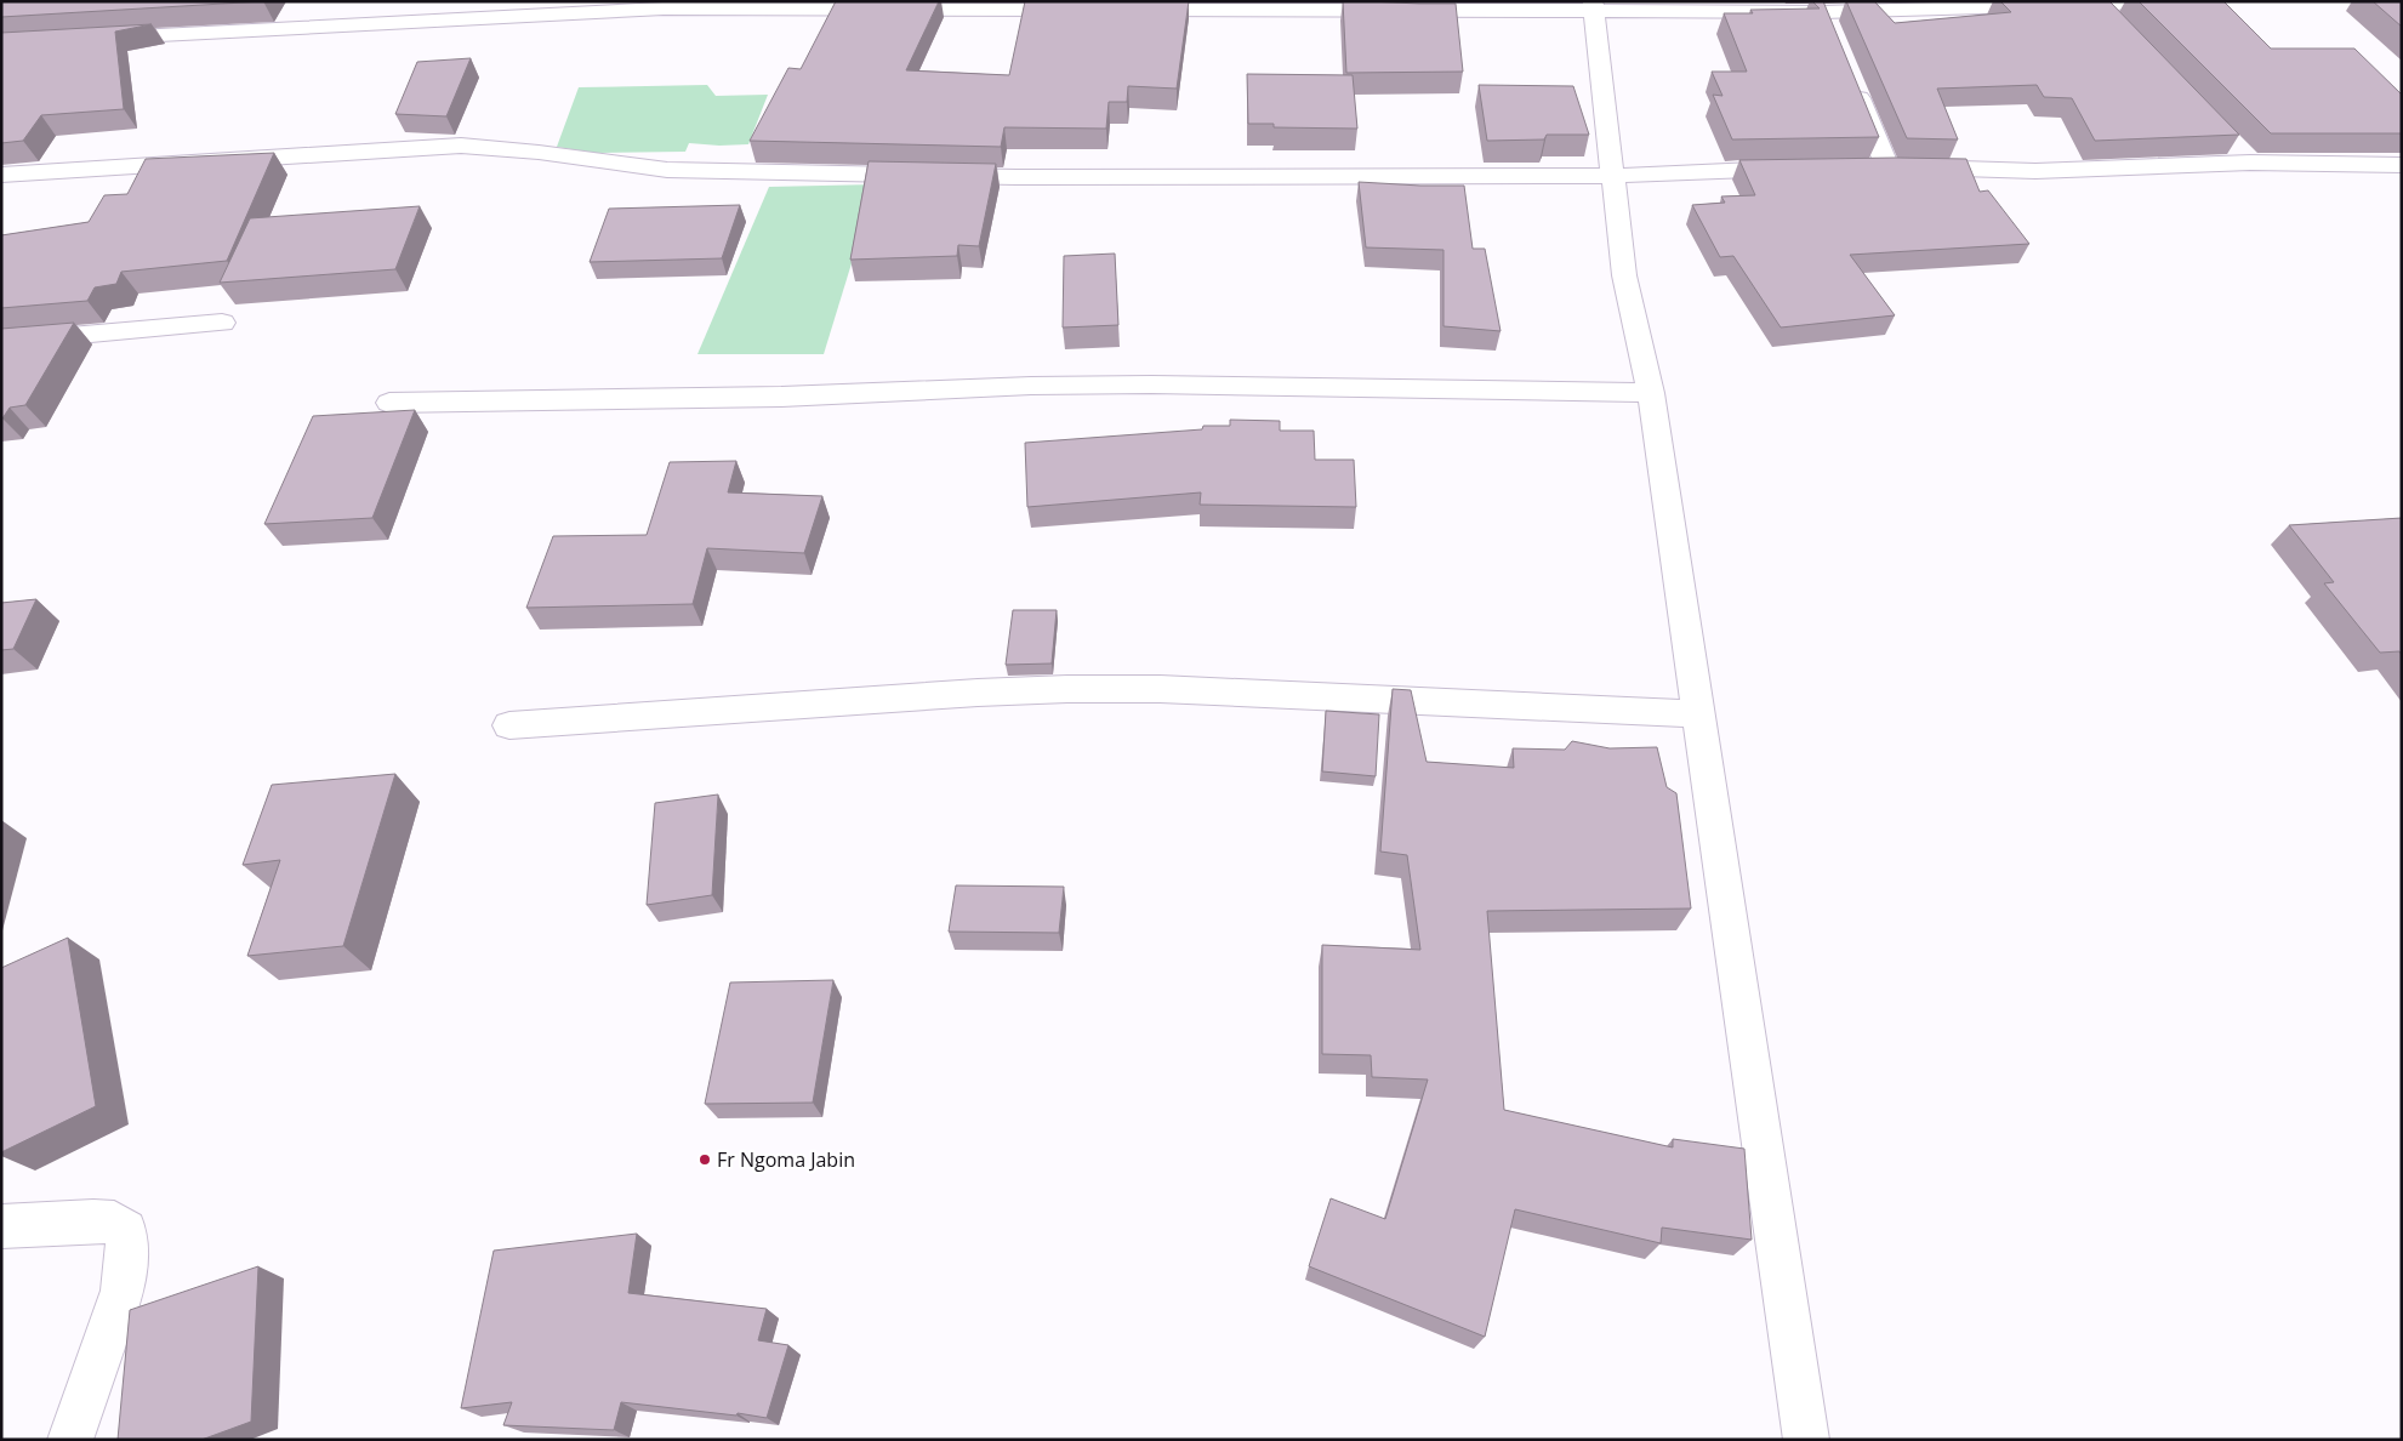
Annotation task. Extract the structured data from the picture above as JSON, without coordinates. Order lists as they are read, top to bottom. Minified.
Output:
{"places":["Fr Ngoma Jabin"]}
